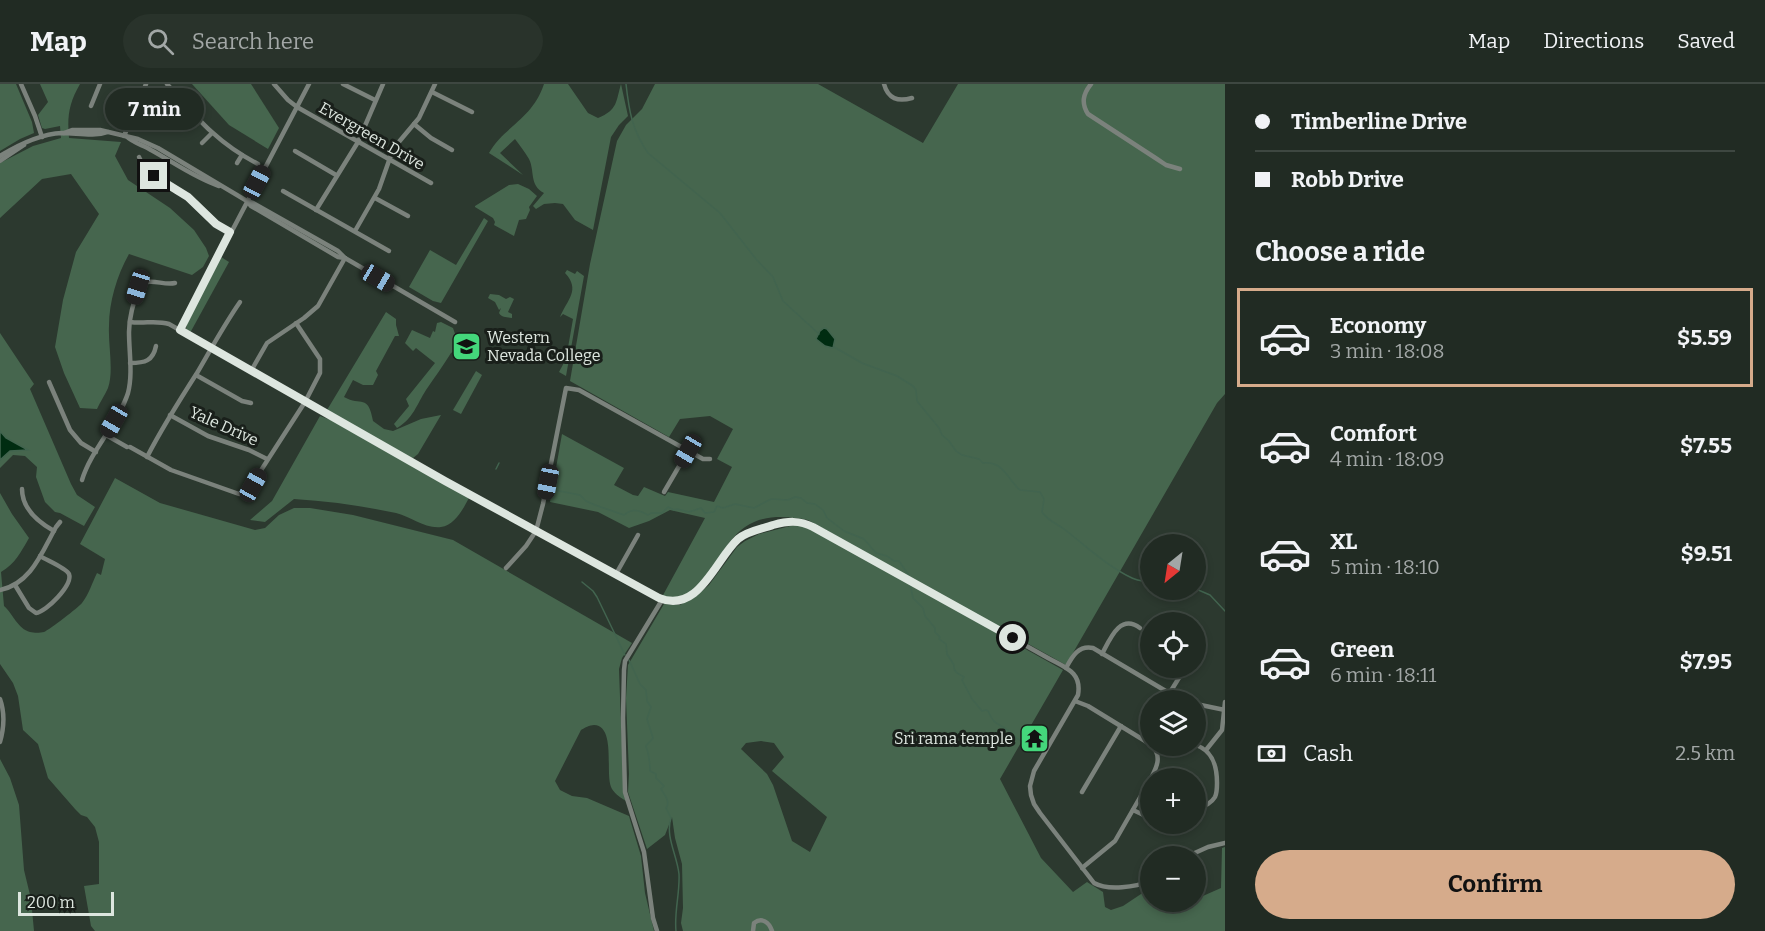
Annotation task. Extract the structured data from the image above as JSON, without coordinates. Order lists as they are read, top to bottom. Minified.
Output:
{"streets":{"street":["Evergreen Drive","Yale Drive"]},"places":{"school or university":["Western Nevada College"],"temple":["Sri rama temple"]},"scale_bar":"200 m","north":"bottom left","page":{"header":"Map","search":"Search here","nav":["Map","Directions","Saved"],"banner":["Timberline Drive","Robb Drive"],"bubble":"7 min","heading":"Choose a ride","list":[{"name":"Economy","note":"3 min · 18:08","value":"$5.59"},{"name":"Comfort","note":"4 min · 18:09","value":"$7.55"},{"name":"XL","note":"5 min · 18:10","value":"$9.51"},{"name":"Green","note":"6 min · 18:11","value":"$7.95"}],"map_buttons":["+","−"],"pay":["Cash","2.5 km"],"buttons":"Confirm","scale":"200 m"}}
